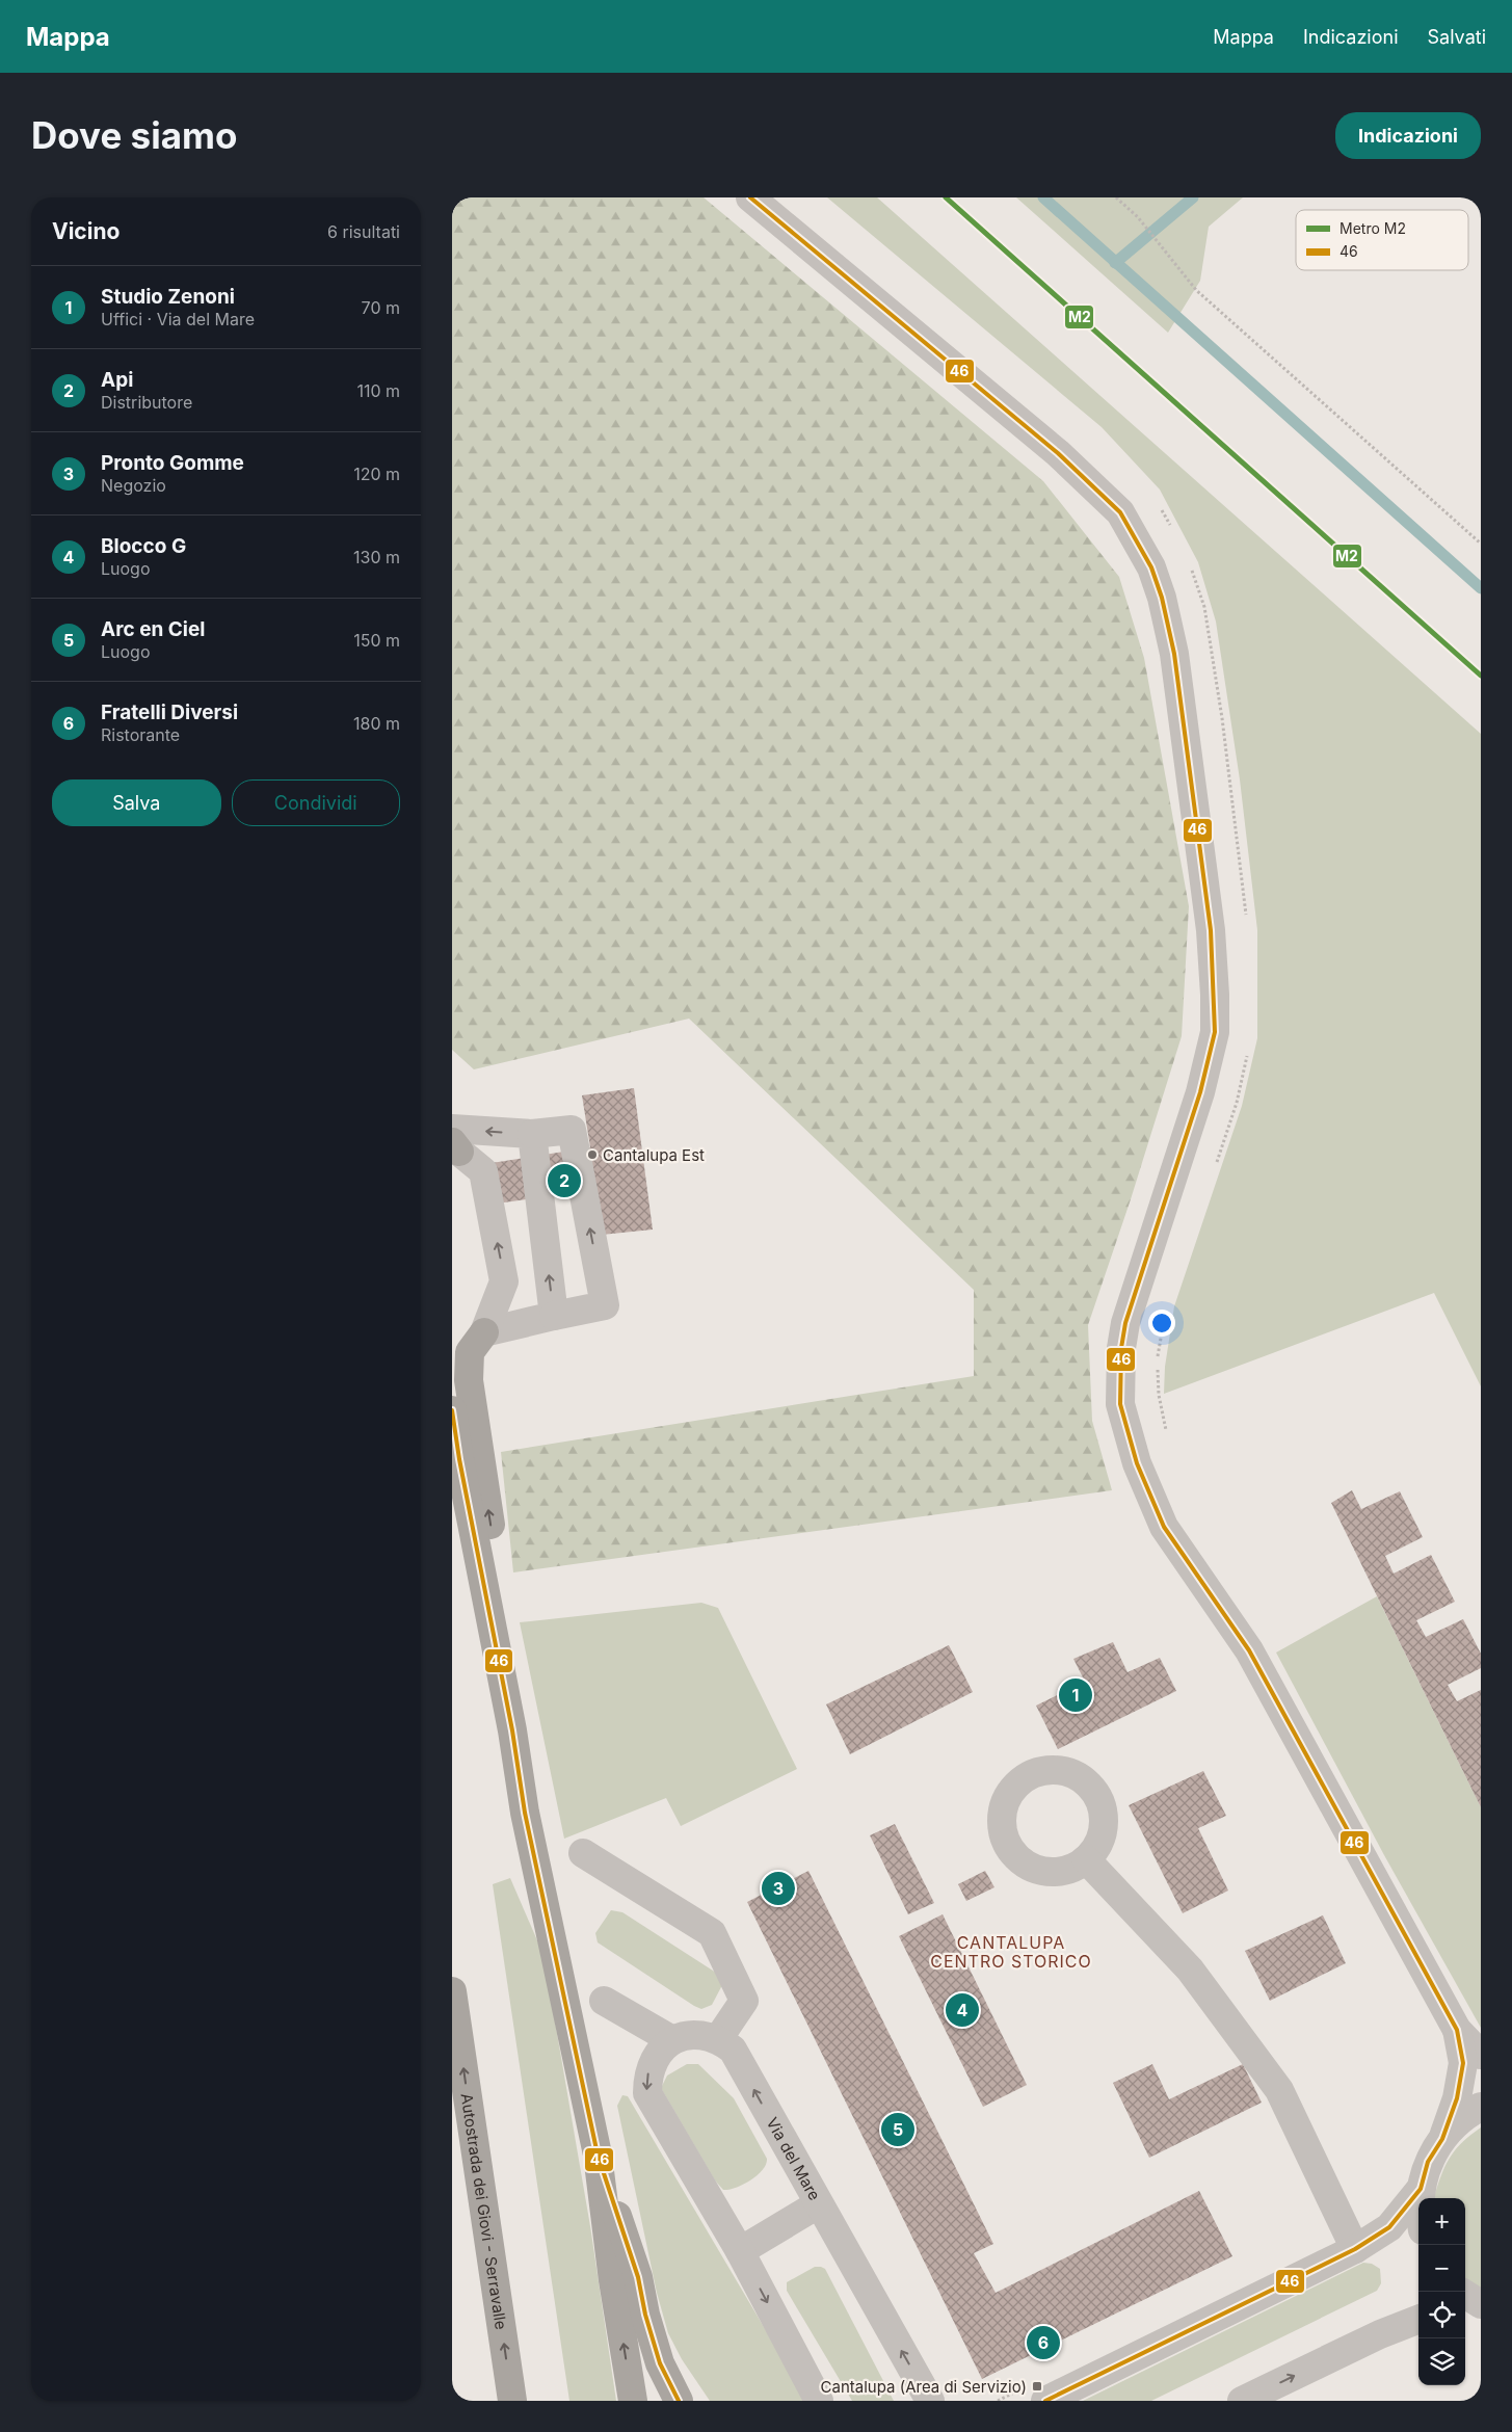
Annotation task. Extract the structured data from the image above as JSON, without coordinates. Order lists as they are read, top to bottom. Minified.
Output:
{"streets":{"highway":["Autostrada dei Giovi - Serravalle"],"street":["Via del Mare"]},"one_way":["Via del Mare"],"districts":["CANTALUPA CENTRO STORICO"],"places":{"other":["Cantalupa Est"],"transit":["Cantalupa (Area di Servizio)"]},"lines":["metro line M2","transit line 46"],"legend":["Metro M2","46"],"page":{"header":"Mappa","nav":["Mappa","Indicazioni","Salvati"],"buttons":["Indicazioni",["Salva","Condividi"]],"title":"Dove siamo","heading":["Vicino","6 risultati"],"list":[{"mark":"1","name":"Studio Zenoni","note":"Uffici · Via del Mare","value":"70 m"},{"mark":"2","name":"Api","note":"Distributore","value":"110 m"},{"mark":"3","name":"Pronto Gomme","note":"Negozio","value":"120 m"},{"mark":"4","name":"Blocco G","note":"Luogo","value":"130 m"},{"mark":"5","name":"Arc en Ciel","note":"Luogo","value":"150 m"},{"mark":"6","name":"Fratelli Diversi","note":"Ristorante","value":"180 m"}],"pins":["2","1","3","4","5","6"],"map_buttons":["+","−"]}}
